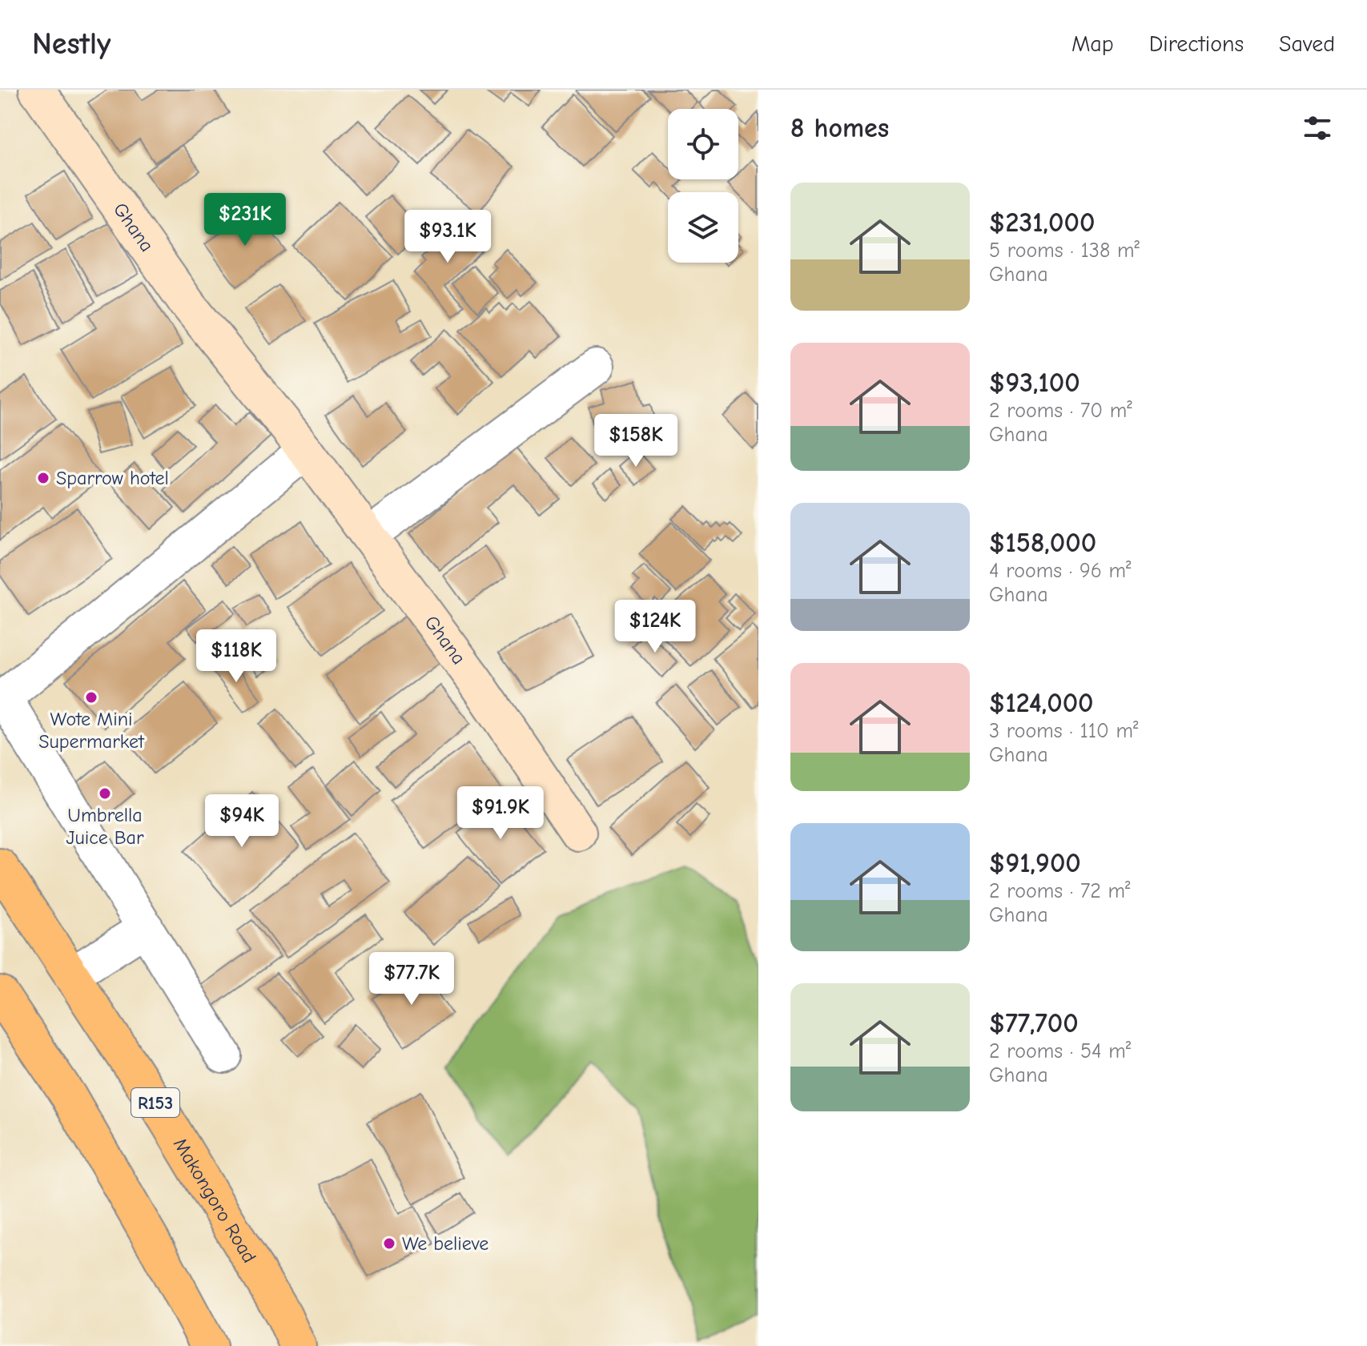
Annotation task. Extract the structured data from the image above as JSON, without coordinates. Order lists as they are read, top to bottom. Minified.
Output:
{"streets":{"main road":["R153","Makongoro Road"],"street":["Ghana"]},"places":["Sparrow hotel","Wote Mini Supermarket","Umbrella Juice Bar","We believe"],"page":{"header":"Nestly","nav":["Map","Directions","Saved"],"heading":"8 homes","list":[{"name":"$231,000","note":"5 rooms · 138 m² · Ghana"},{"name":"$93,100","note":"2 rooms · 70 m² · Ghana"},{"name":"$158,000","note":"4 rooms · 96 m² · Ghana"},{"name":"$124,000","note":"3 rooms · 110 m² · Ghana"},{"name":"$91,900","note":"2 rooms · 72 m² · Ghana"},{"name":"$77,700","note":"2 rooms · 54 m² · Ghana"}],"price":["$231K","$93.1K","$158K","$124K","$118K","$91.9K","$94K","$77.7K"]}}
